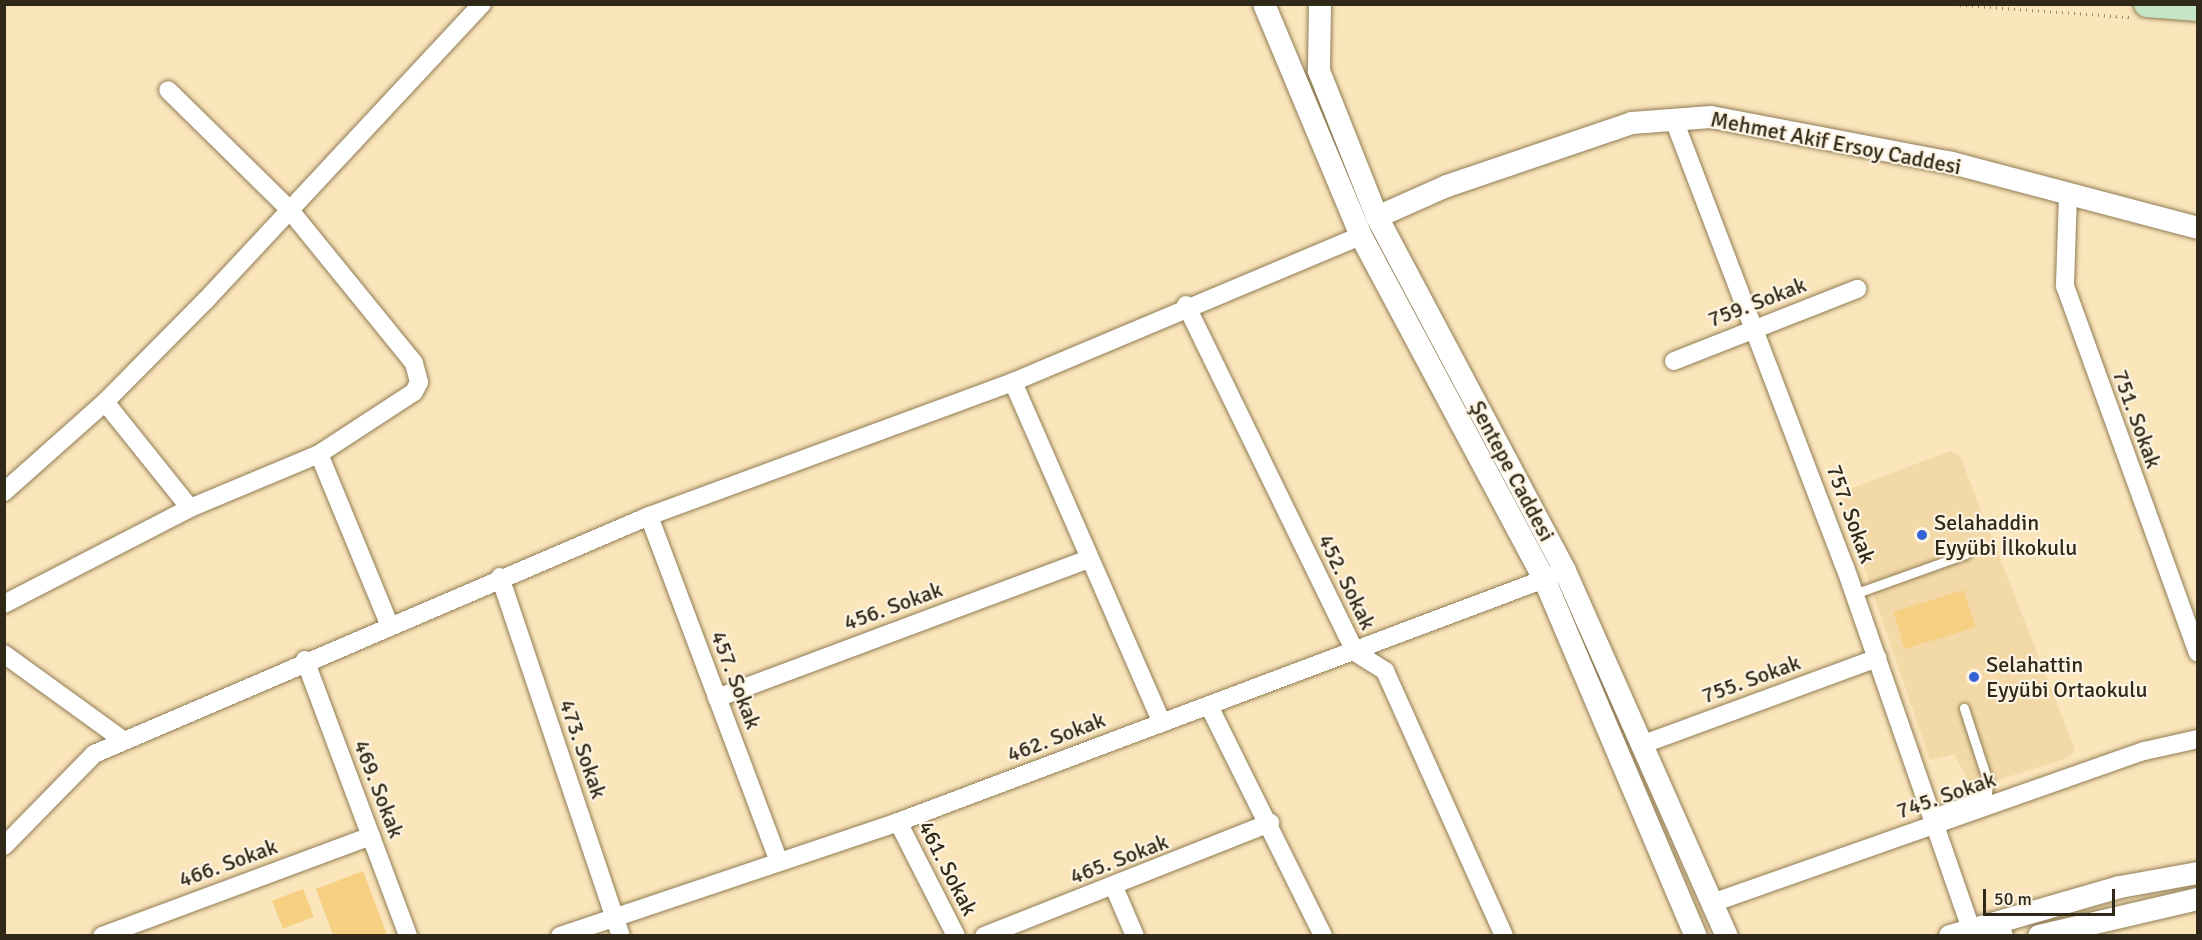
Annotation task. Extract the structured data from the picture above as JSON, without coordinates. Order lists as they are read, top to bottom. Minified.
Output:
{"streets":{"street":["Mehmet Akif Ersoy Caddesi","759. Sokak","751. Sokak","Şentepe Caddesi","757. Sokak","452. Sokak","456. Sokak","755. Sokak","457. Sokak","462. Sokak","473. Sokak","469. Sokak","745. Sokak","465. Sokak","466. Sokak","461. Sokak"]},"crossings":[["Mehmet Akif Ersoy Caddesi","751. Sokak"],["Mehmet Akif Ersoy Caddesi","Şentepe Caddesi"],["Mehmet Akif Ersoy Caddesi","757. Sokak"],["759. Sokak","757. Sokak"],["Şentepe Caddesi","755. Sokak"],["Şentepe Caddesi","462. Sokak"],["Şentepe Caddesi","745. Sokak"],["757. Sokak","755. Sokak"],["757. Sokak","745. Sokak"],["452. Sokak","462. Sokak"],["456. Sokak","457. Sokak"],["457. Sokak","462. Sokak"],["462. Sokak","473. Sokak"],["462. Sokak","461. Sokak"],["469. Sokak","466. Sokak"]],"places":["Selahaddin Eyyübi İlkokulu","Selahattin Eyyübi Ortaokulu"],"scale_bar":"50 m"}
